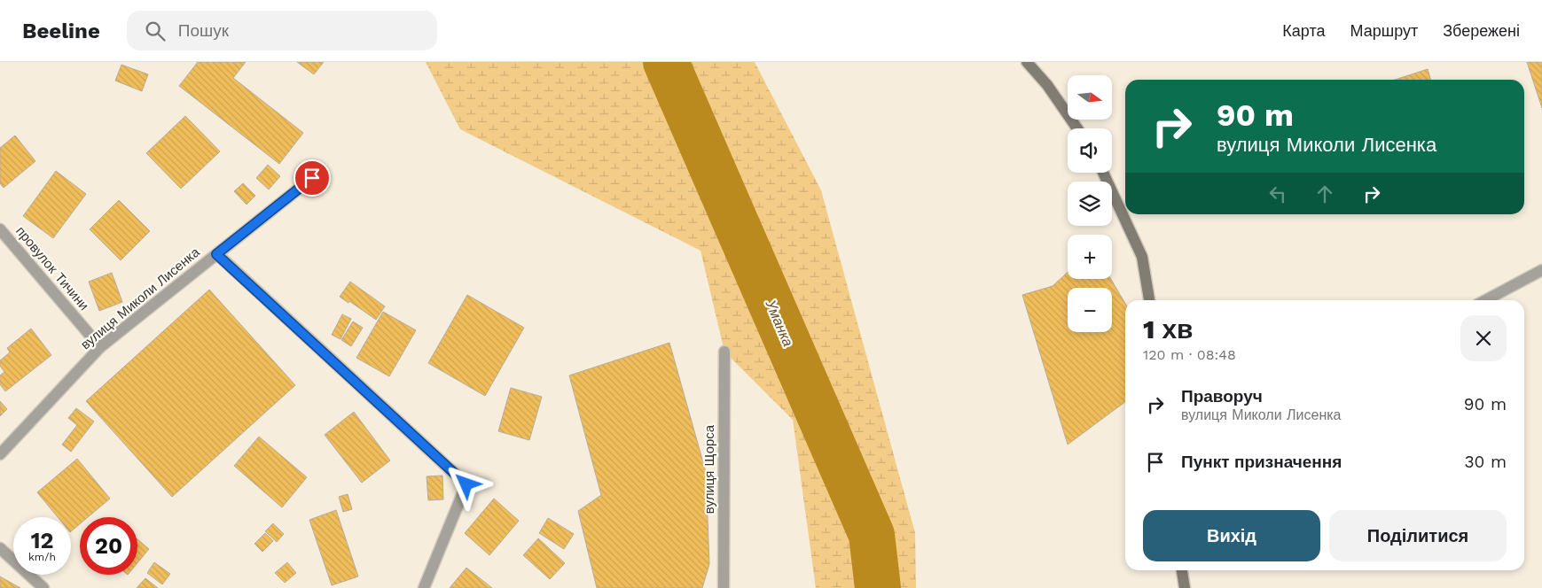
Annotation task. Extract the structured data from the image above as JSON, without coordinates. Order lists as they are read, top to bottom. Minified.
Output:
{"streets":{"street":["провулок Тичини","вулиця Миколи Лисенка","вулиця Щорса"]},"crossings":[["провулок Тичини","вулиця Миколи Лисенка"]],"water":["Уманка"],"north":"right","page":{"header":"Beeline","search":"Пошук","nav":["Карта","Маршрут","Збережені"],"map_buttons":["+","−"],"turn":["90 m","вулиця Миколи Лисенка"],"heading":["1 хв","120 m · 08:48"],"list":[{"name":"Праворуч","note":"вулиця Миколи Лисенка","value":"90 m"},{"name":"Пункт призначення","value":"30 m"}],"buttons":["Вихід","Поділитися"],"speed":"12 km/h","limit":"20"}}
